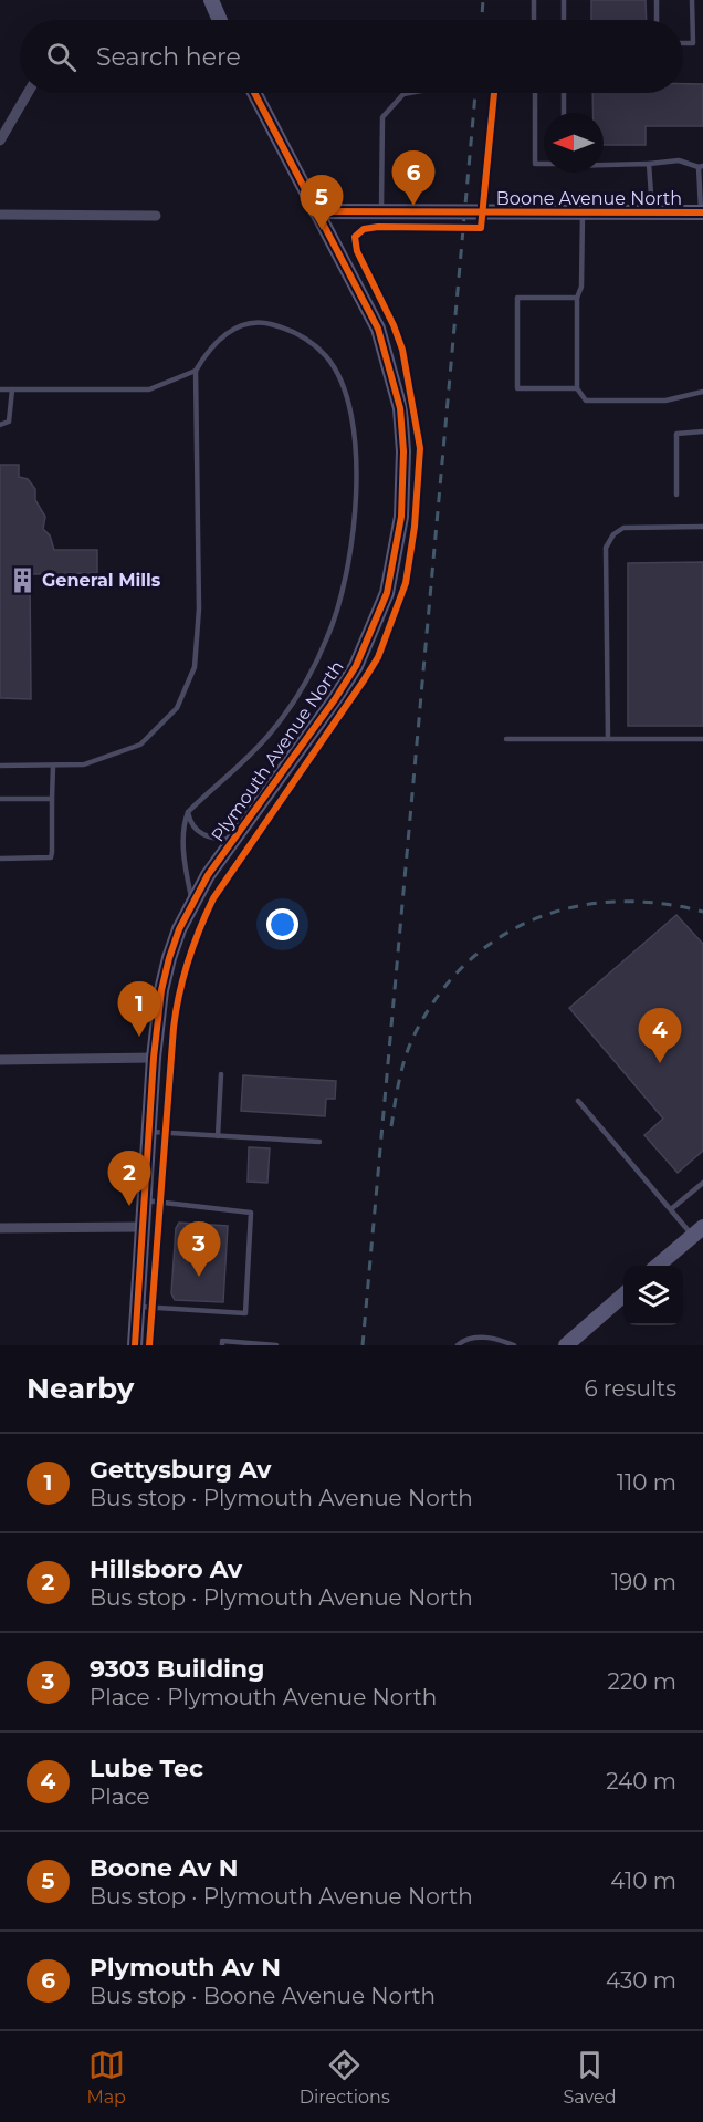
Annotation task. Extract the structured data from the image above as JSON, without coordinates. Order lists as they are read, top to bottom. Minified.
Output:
{"streets":{"street":["Boone Avenue North","Plymouth Avenue North"]},"crossings":[["Boone Avenue North","Plymouth Avenue North"]],"places":{"building":["General Mills"]},"north":"left","page":{"search":"Search here","pins":["6","5","1","4","2","3"],"heading":["Nearby","6 results"],"list":[{"mark":"1","name":"Gettysburg Av","note":"Bus stop · Plymouth Avenue North","value":"110 m"},{"mark":"2","name":"Hillsboro Av","note":"Bus stop · Plymouth Avenue North","value":"190 m"},{"mark":"3","name":"9303 Building","note":"Place · Plymouth Avenue North","value":"220 m"},{"mark":"4","name":"Lube Tec","note":"Place","value":"240 m"},{"mark":"5","name":"Boone Av N","note":"Bus stop · Plymouth Avenue North","value":"410 m"},{"mark":"6","name":"Plymouth Av N","note":"Bus stop · Boone Avenue North","value":"430 m"}],"nav":["Map","Directions","Saved"]}}
